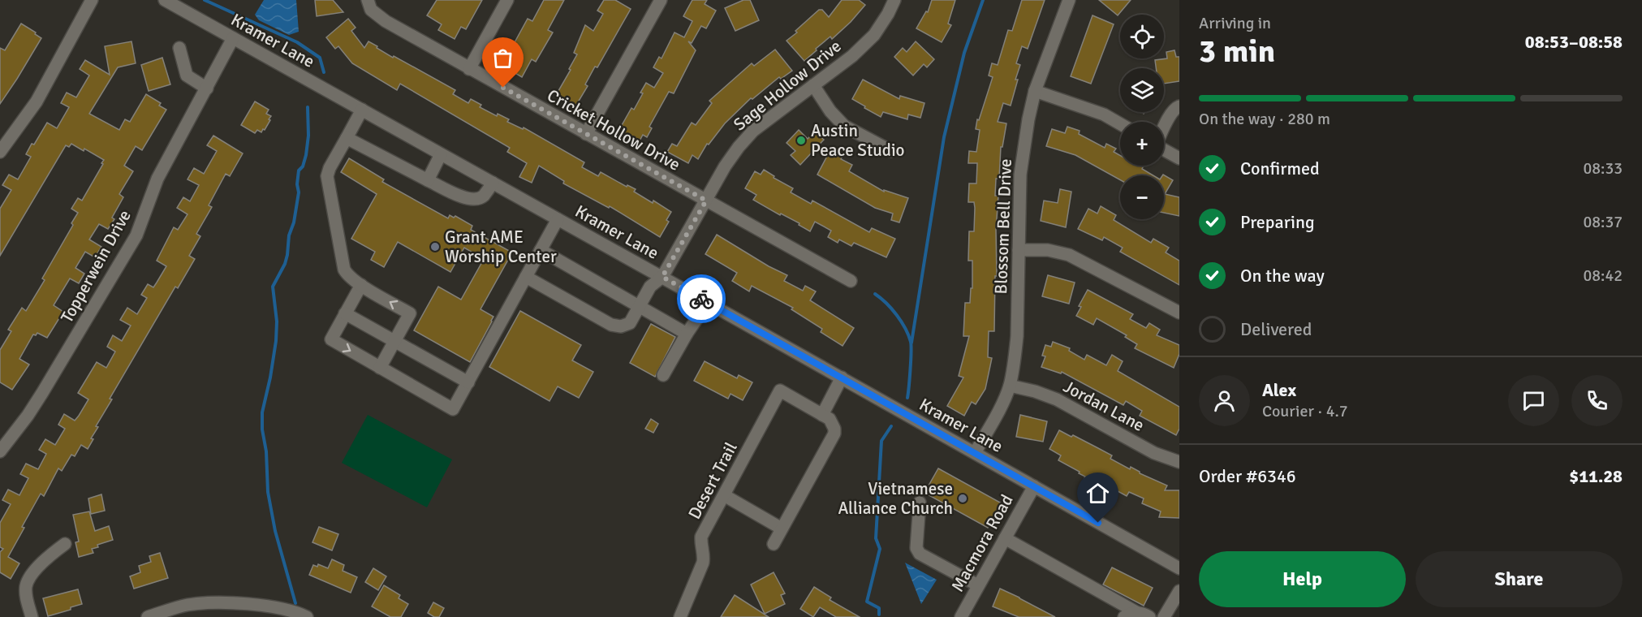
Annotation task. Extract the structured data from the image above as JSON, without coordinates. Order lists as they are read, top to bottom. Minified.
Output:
{"streets":{"street":["Kramer Lane","Sage Hollow Drive","Cricket Hollow Drive","Blossom Bell Drive","Topperwein Drive","Jordan Lane","Desert Trail","Macmora Road"]},"crossings":[["Kramer Lane","Sage Hollow Drive"],["Kramer Lane","Blossom Bell Drive"],["Kramer Lane","Topperwein Drive"],["Kramer Lane","Macmora Road"],["Sage Hollow Drive","Cricket Hollow Drive"],["Blossom Bell Drive","Jordan Lane"]],"places":["Austin Peace Studio","Grant AME Worship Center","Vietnamese Alliance Church"],"page":{"heading":["3 min","Arriving in","08:53–08:58"],"panel":["Alex","Courier · 4.7","Order #6346","$11.28"],"map_buttons":["+","−"],"bar":"On the way · 280 m","list":[["Confirmed","08:33"],["Preparing","08:37"],["On the way","08:42"],"Delivered"],"buttons":["Help","Share"]}}
